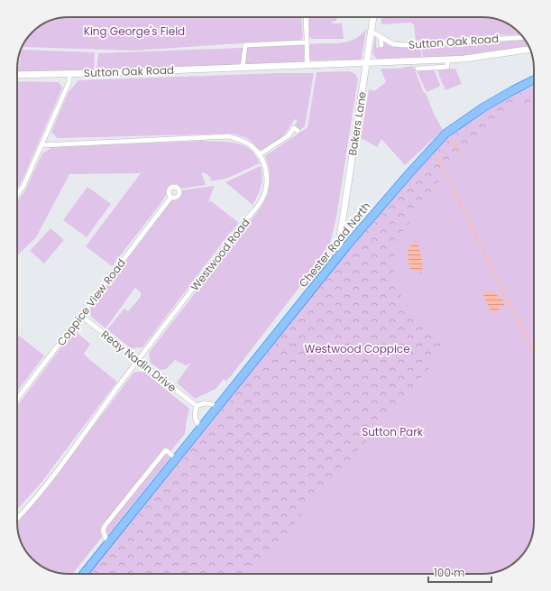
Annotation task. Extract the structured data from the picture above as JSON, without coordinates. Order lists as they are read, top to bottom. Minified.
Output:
{"streets":{"highway":["Chester Road North"],"main road":["Sutton Oak Road","Bakers Lane"],"street":["Westwood Road","Coppice View Road","Reay Nadin Drive"]},"crossings":[["Sutton Oak Road","Bakers Lane"],["Bakers Lane","Chester Road North"],["Westwood Road","Reay Nadin Drive"],["Coppice View Road","Reay Nadin Drive"]],"parks":["King George's Field","Westwood Coppice","Sutton Park"],"scale_bar":"100 m"}
